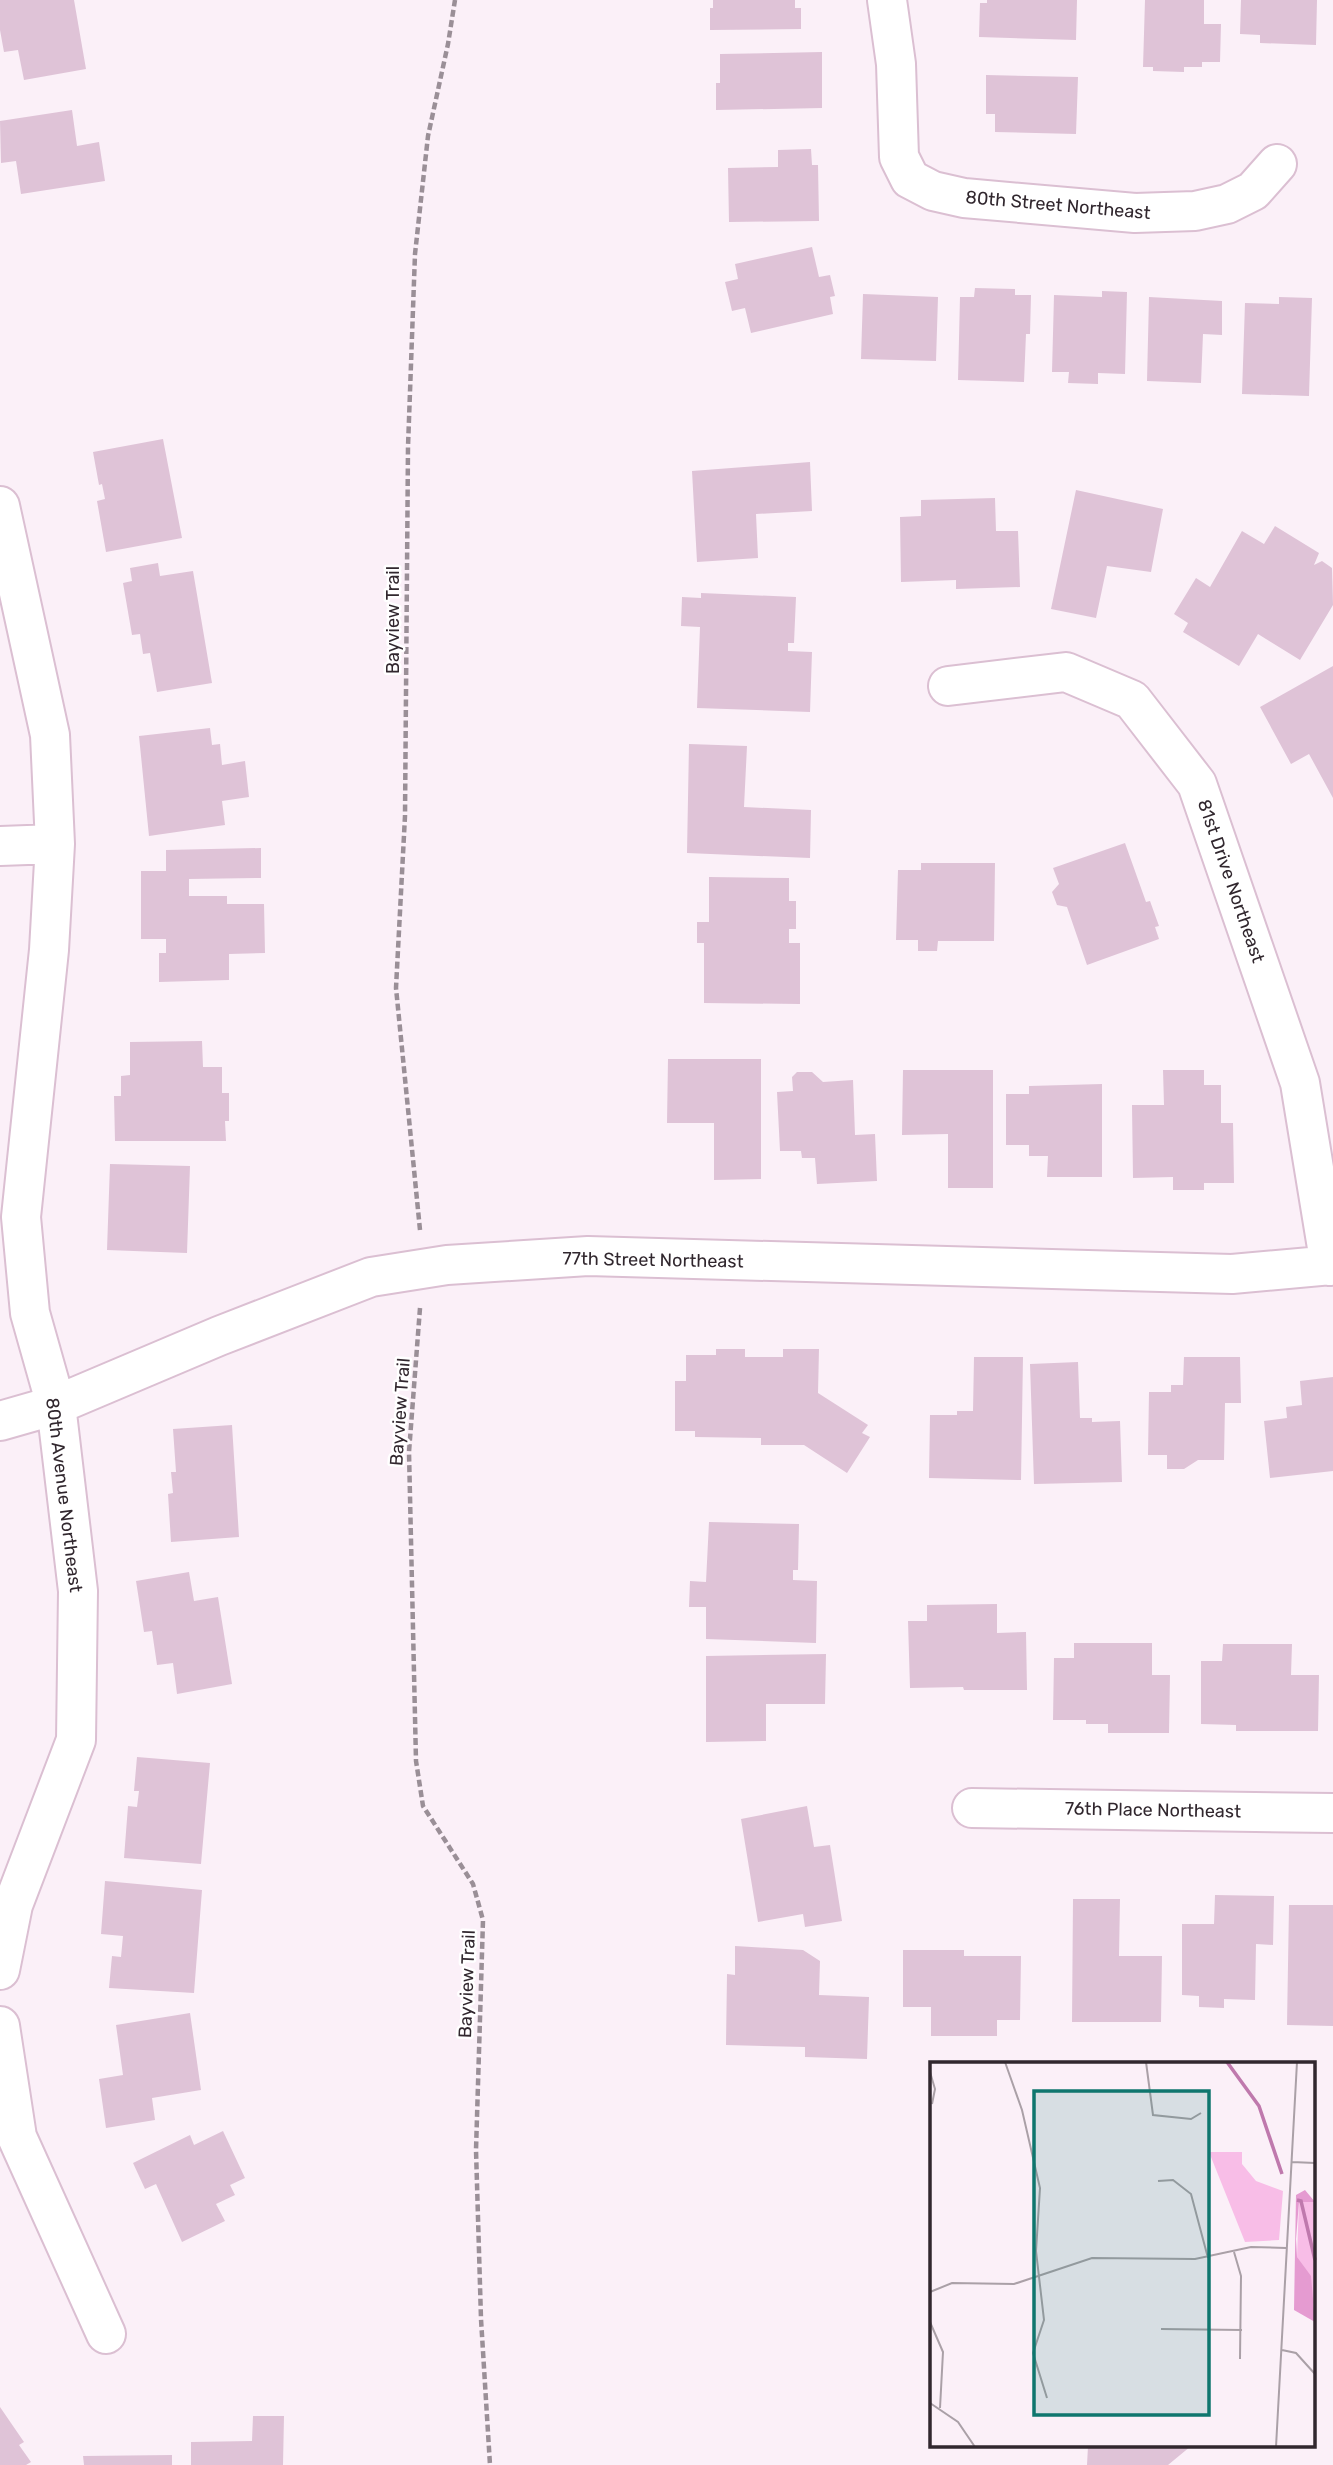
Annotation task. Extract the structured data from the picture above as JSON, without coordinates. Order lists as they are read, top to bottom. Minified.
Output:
{"streets":{"street":["80th Street Northeast","81st Drive Northeast","77th Street Northeast","80th Avenue Northeast","76th Place Northeast"],"path":["Bayview Trail"]},"crossings":[["81st Drive Northeast","77th Street Northeast"],["77th Street Northeast","80th Avenue Northeast"]]}
